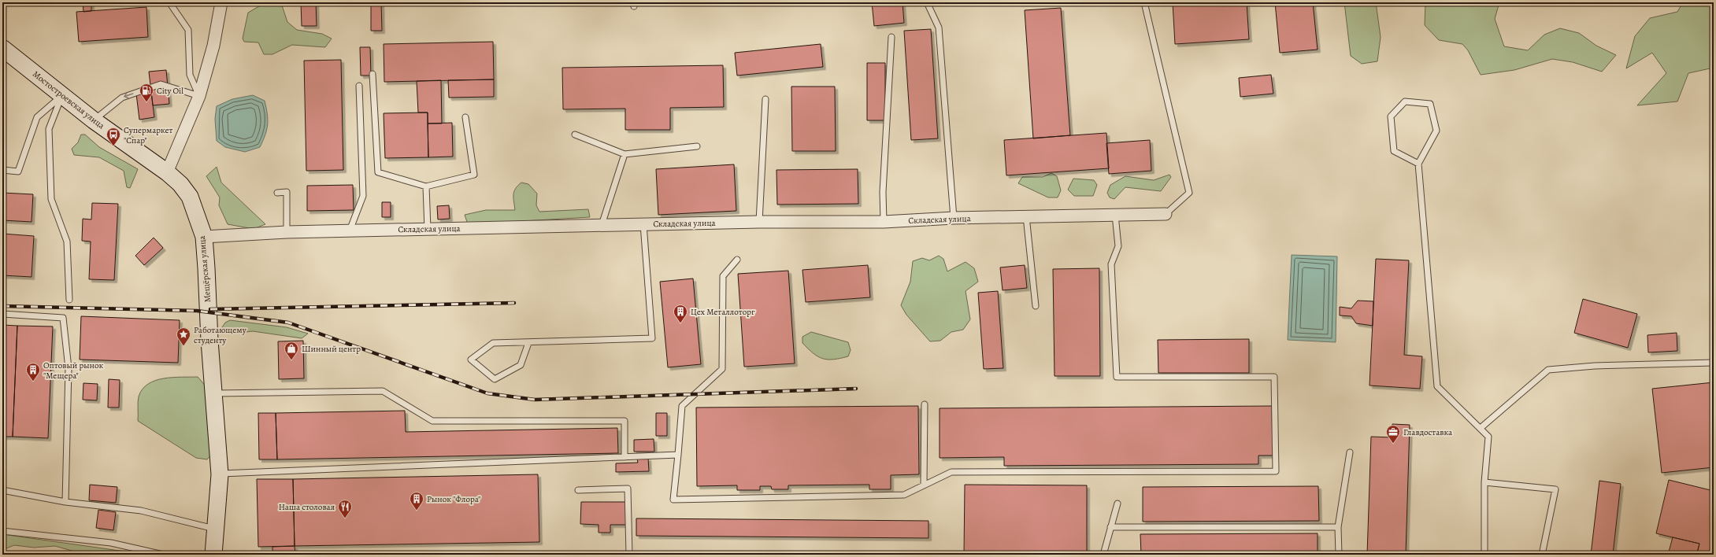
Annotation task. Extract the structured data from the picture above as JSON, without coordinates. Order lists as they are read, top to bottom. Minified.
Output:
{"streets":{"main road":["Мостостроевская улица","Мещёрская улица"],"street":["Складская улица"]},"crossings":[["Мостостроевская улица","Мещёрская улица"],["Складская улица","Мещёрская улица"]],"places":{"fuel station":["City Oil"],"bus stop":["Супермаркет \"Спар\""],"building":["Цех Металлоторг","Оптовый рынок \"Мещера\"","Рынок \"Флора\""],"place":["Работающему студенту"],"shop":["Шинный центр"],"office":["Главдоставка"],"restaurant":["Наша столовая"]}}
